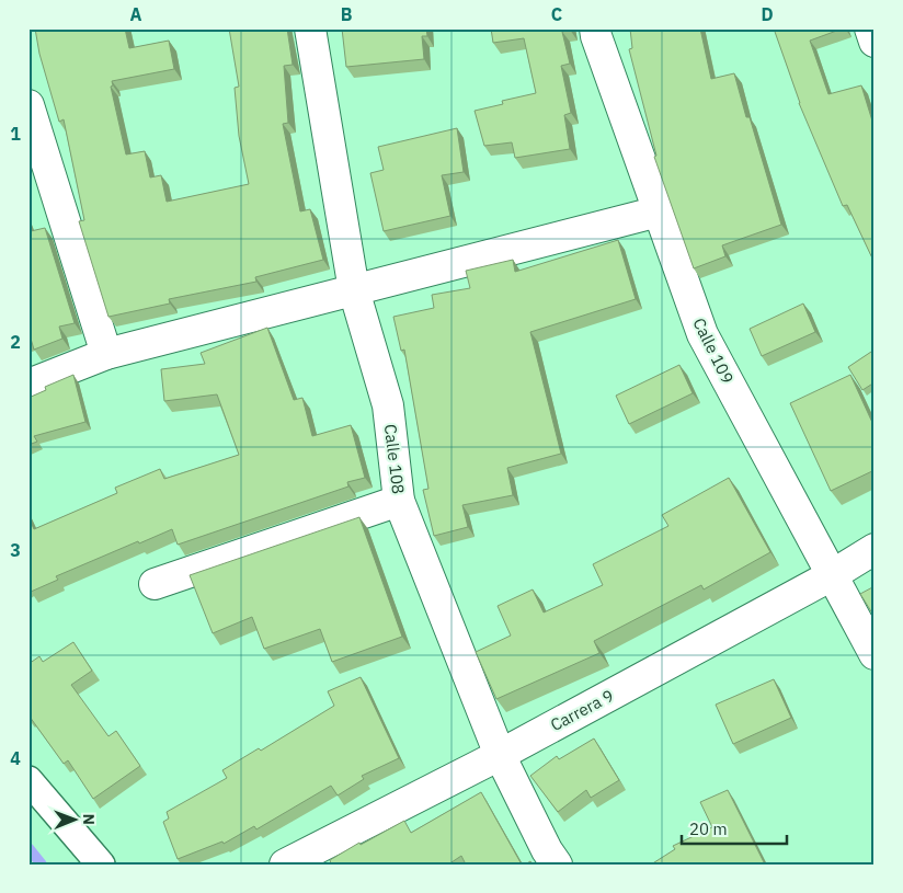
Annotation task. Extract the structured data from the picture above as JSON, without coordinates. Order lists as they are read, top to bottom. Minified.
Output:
{"streets":{"street":["Calle 109","Calle 108","Carrera 9"]},"crossings":[["Calle 109","Carrera 9"],["Calle 108","Carrera 9"]],"scale_bar":"20 m","north":"right","grid":{"columns":["A","B","C","D"],"rows":["1","2","3","4"]}}
